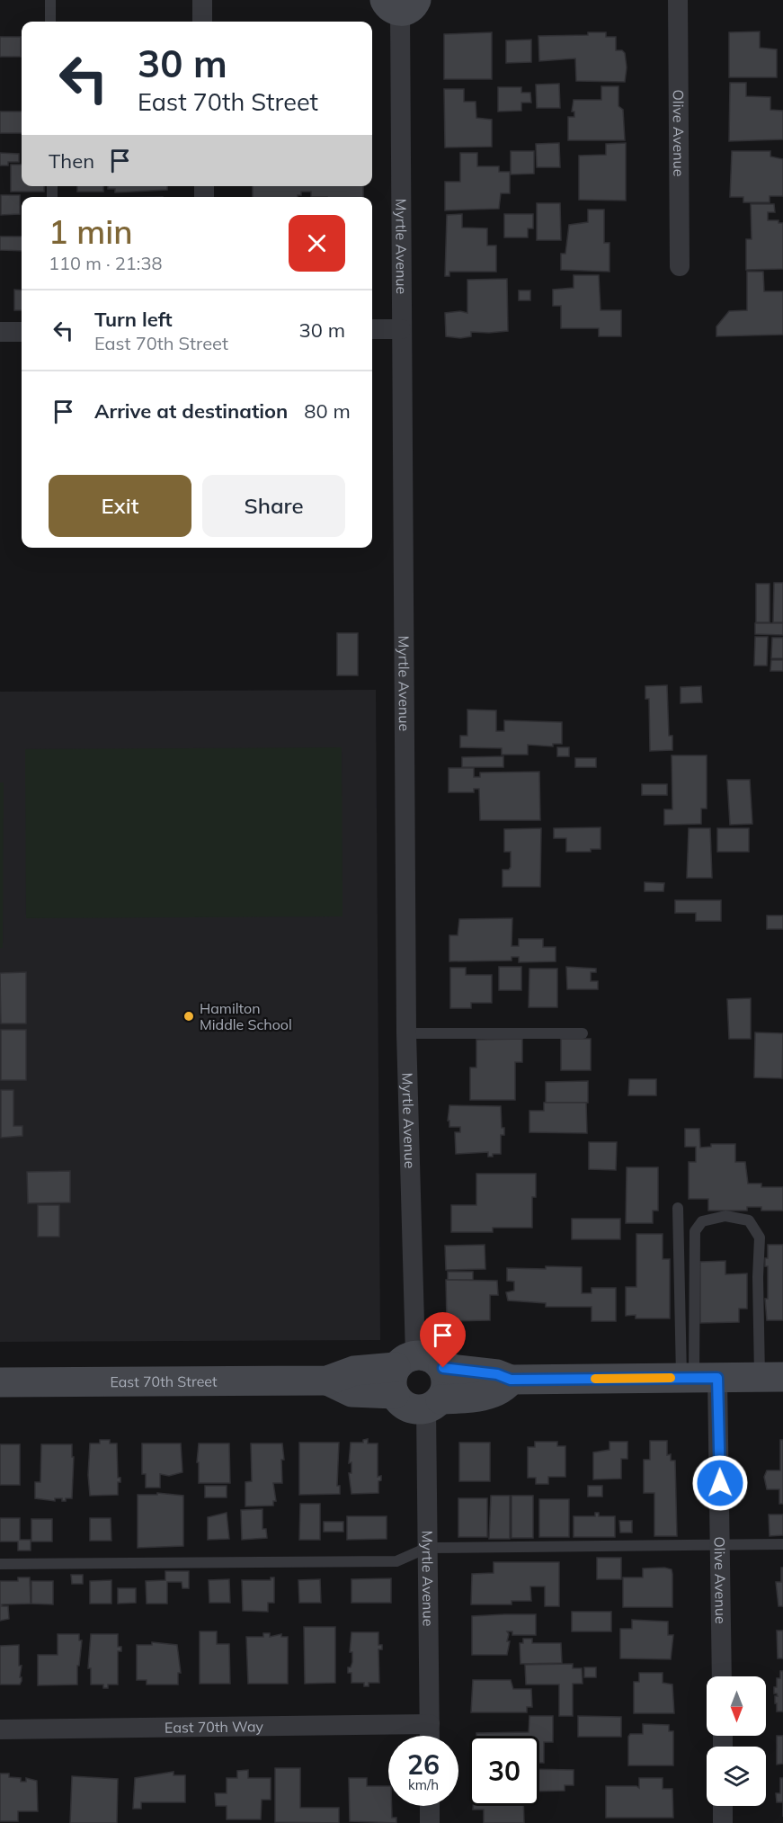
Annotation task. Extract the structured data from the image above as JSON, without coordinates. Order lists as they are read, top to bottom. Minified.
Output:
{"streets":{"street":["Olive Avenue","Myrtle Avenue","East 70th Street","East 70th Way"]},"crossings":[["Myrtle Avenue","East 70th Street"],["Myrtle Avenue","East 70th Way"]],"places":["Hamilton Middle School"],"north":"bottom","page":{"turn":["30 m","East 70th Street"],"then":"Then","heading":["1 min","110 m · 21:38"],"list":[{"name":"Turn left","note":"East 70th Street","value":"30 m"},{"name":"Arrive at destination","value":"80 m"}],"buttons":["Exit","Share"],"speed":"26 km/h","limit":"30"}}
